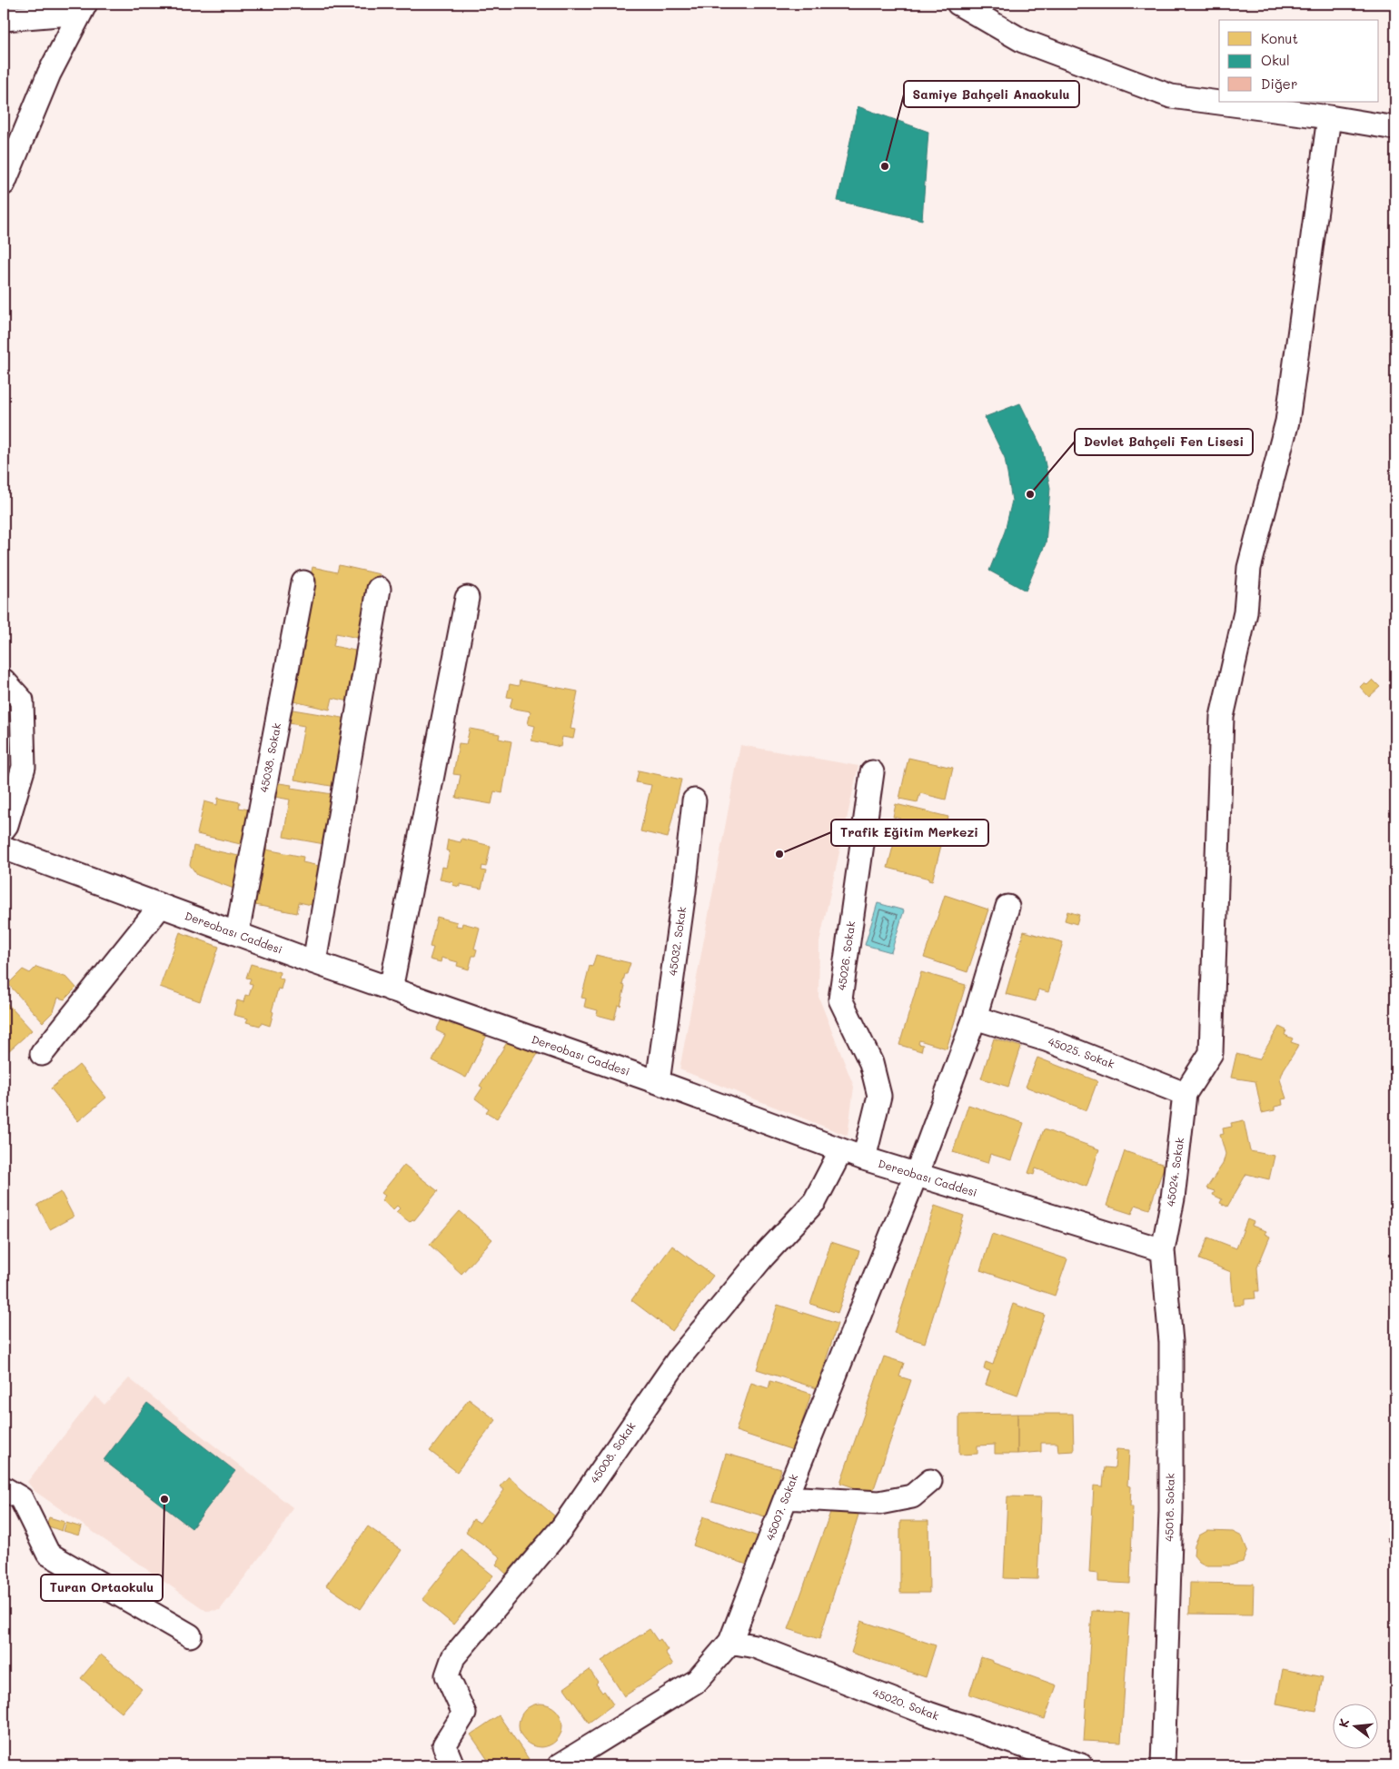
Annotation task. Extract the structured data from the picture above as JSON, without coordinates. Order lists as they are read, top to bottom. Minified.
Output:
{"streets":{"street":["45038. Sokak","Dereobası Caddesi","45032. Sokak","45026. Sokak","45025. Sokak","45024. Sokak","45008. Sokak","45007. Sokak","45018. Sokak","45020. Sokak"]},"crossings":[["45038. Sokak","Dereobası Caddesi"],["Dereobası Caddesi","45032. Sokak"],["Dereobası Caddesi","45026. Sokak"],["Dereobası Caddesi","45024. Sokak"],["Dereobası Caddesi","45008. Sokak"],["Dereobası Caddesi","45007. Sokak"],["Dereobası Caddesi","45018. Sokak"],["45025. Sokak","45024. Sokak"],["45024. Sokak","45018. Sokak"],["45007. Sokak","45020. Sokak"]],"places":["Samiye Bahçeli Anaokulu","Devlet Bahçeli Fen Lisesi","Trafik Eğitim Merkezi","Turan Ortaokulu"],"legend":["Konut","Okul","Diğer"],"north":"left"}
